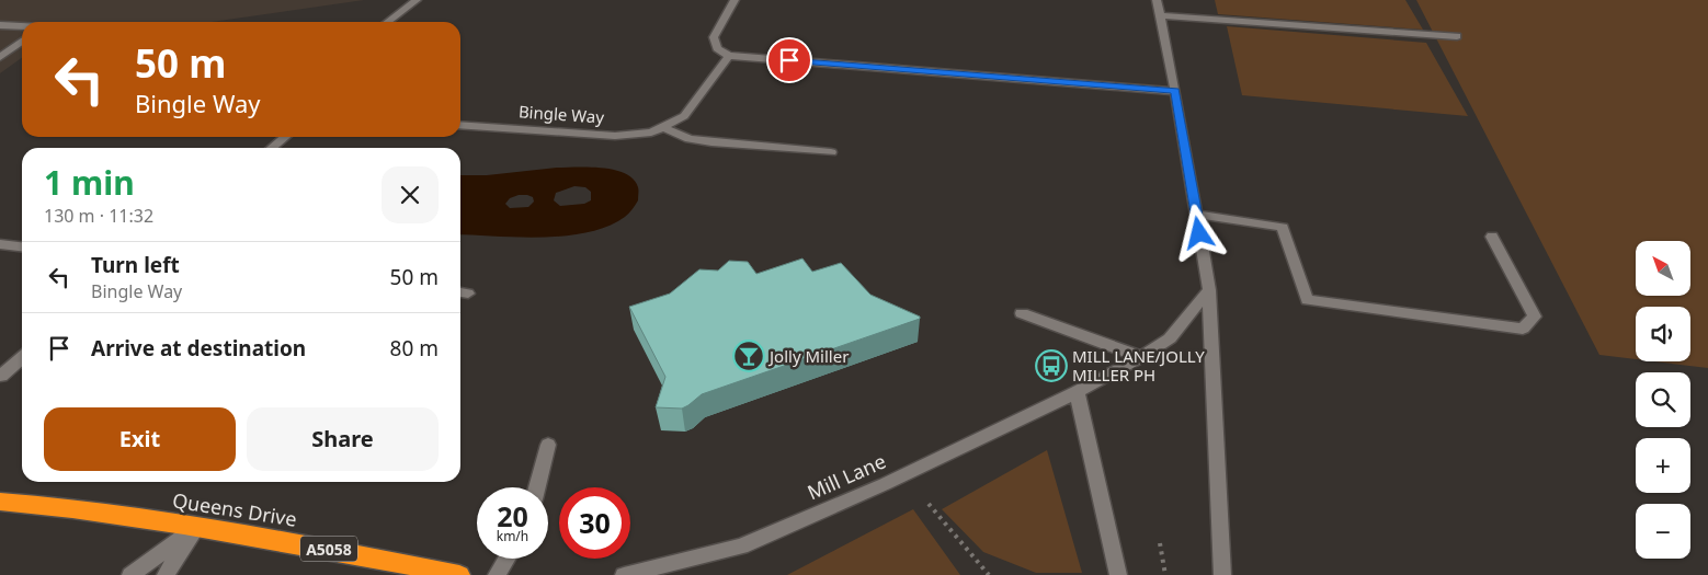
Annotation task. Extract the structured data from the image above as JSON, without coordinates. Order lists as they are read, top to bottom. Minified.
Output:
{"streets":{"highway":["Queens Drive","A5058"],"street":["Bingle Way","Mill Lane"]},"places":{"bar":["Jolly Miller"],"bus stop":["MILL LANE/JOLLY MILLER PH"]},"north":"top left","page":{"turn":["50 m","Bingle Way"],"heading":["1 min","130 m · 11:32"],"map_buttons":["+","−"],"list":[{"name":"Turn left","note":"Bingle Way","value":"50 m"},{"name":"Arrive at destination","value":"80 m"}],"buttons":["Exit","Share"],"speed":"20 km/h","limit":"30"}}
